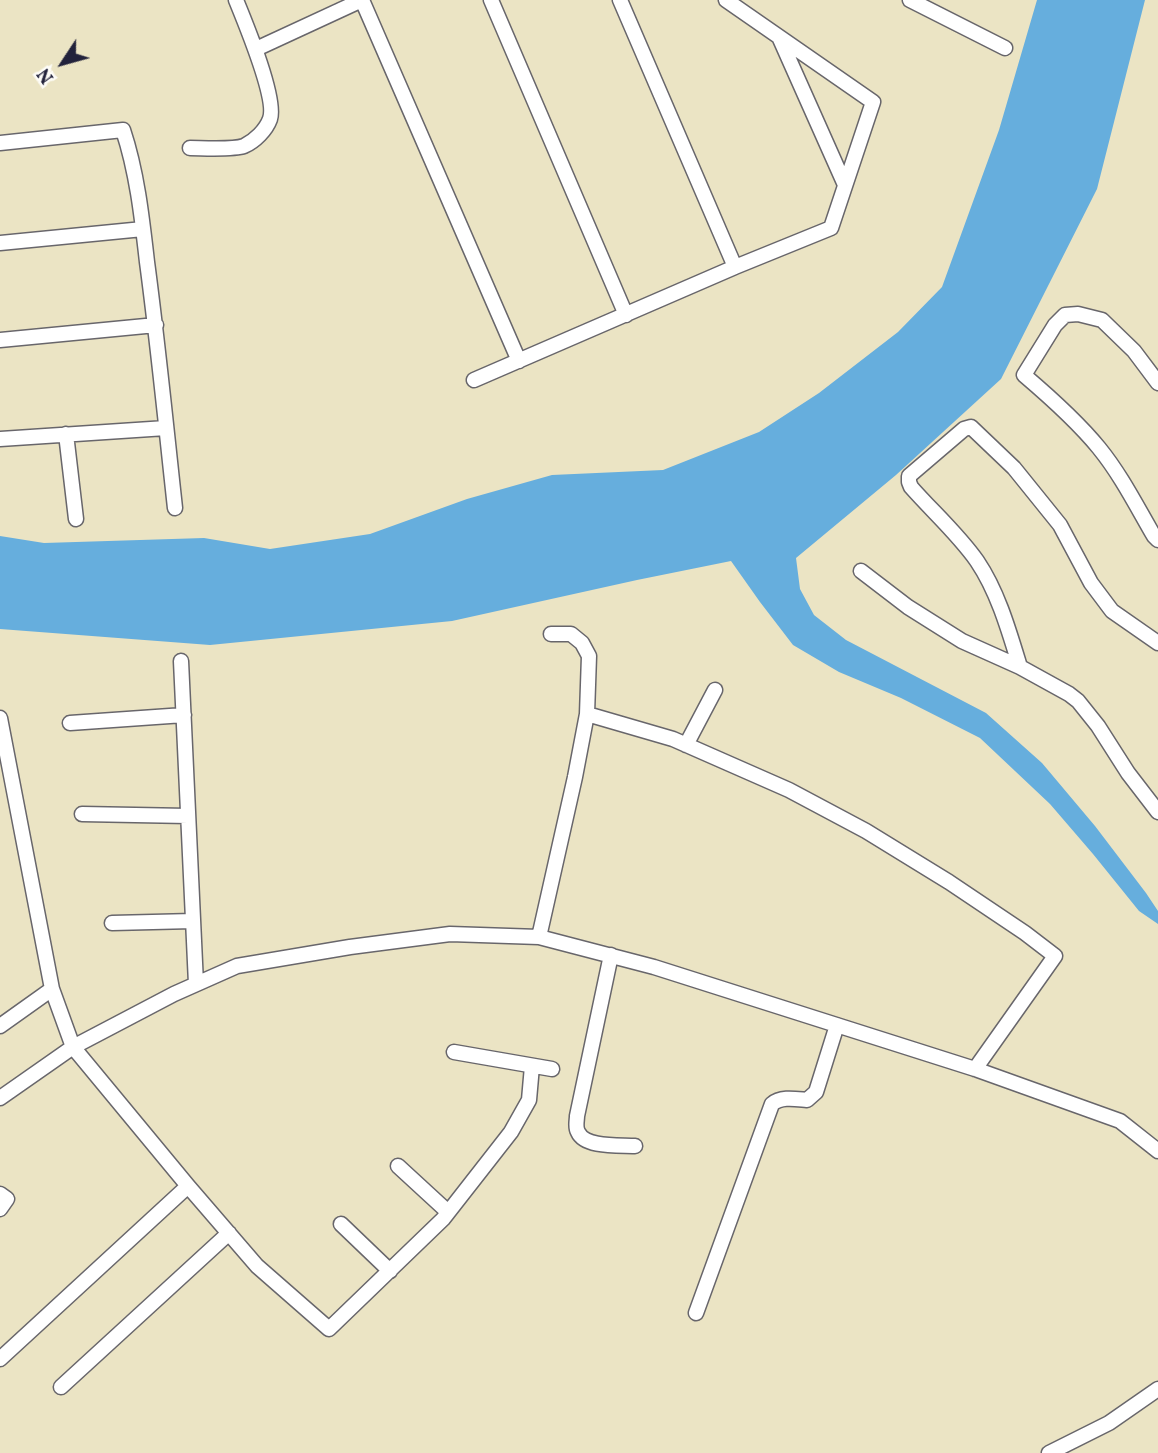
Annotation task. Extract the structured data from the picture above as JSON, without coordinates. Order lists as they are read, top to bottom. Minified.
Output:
{"north":"bottom left"}
